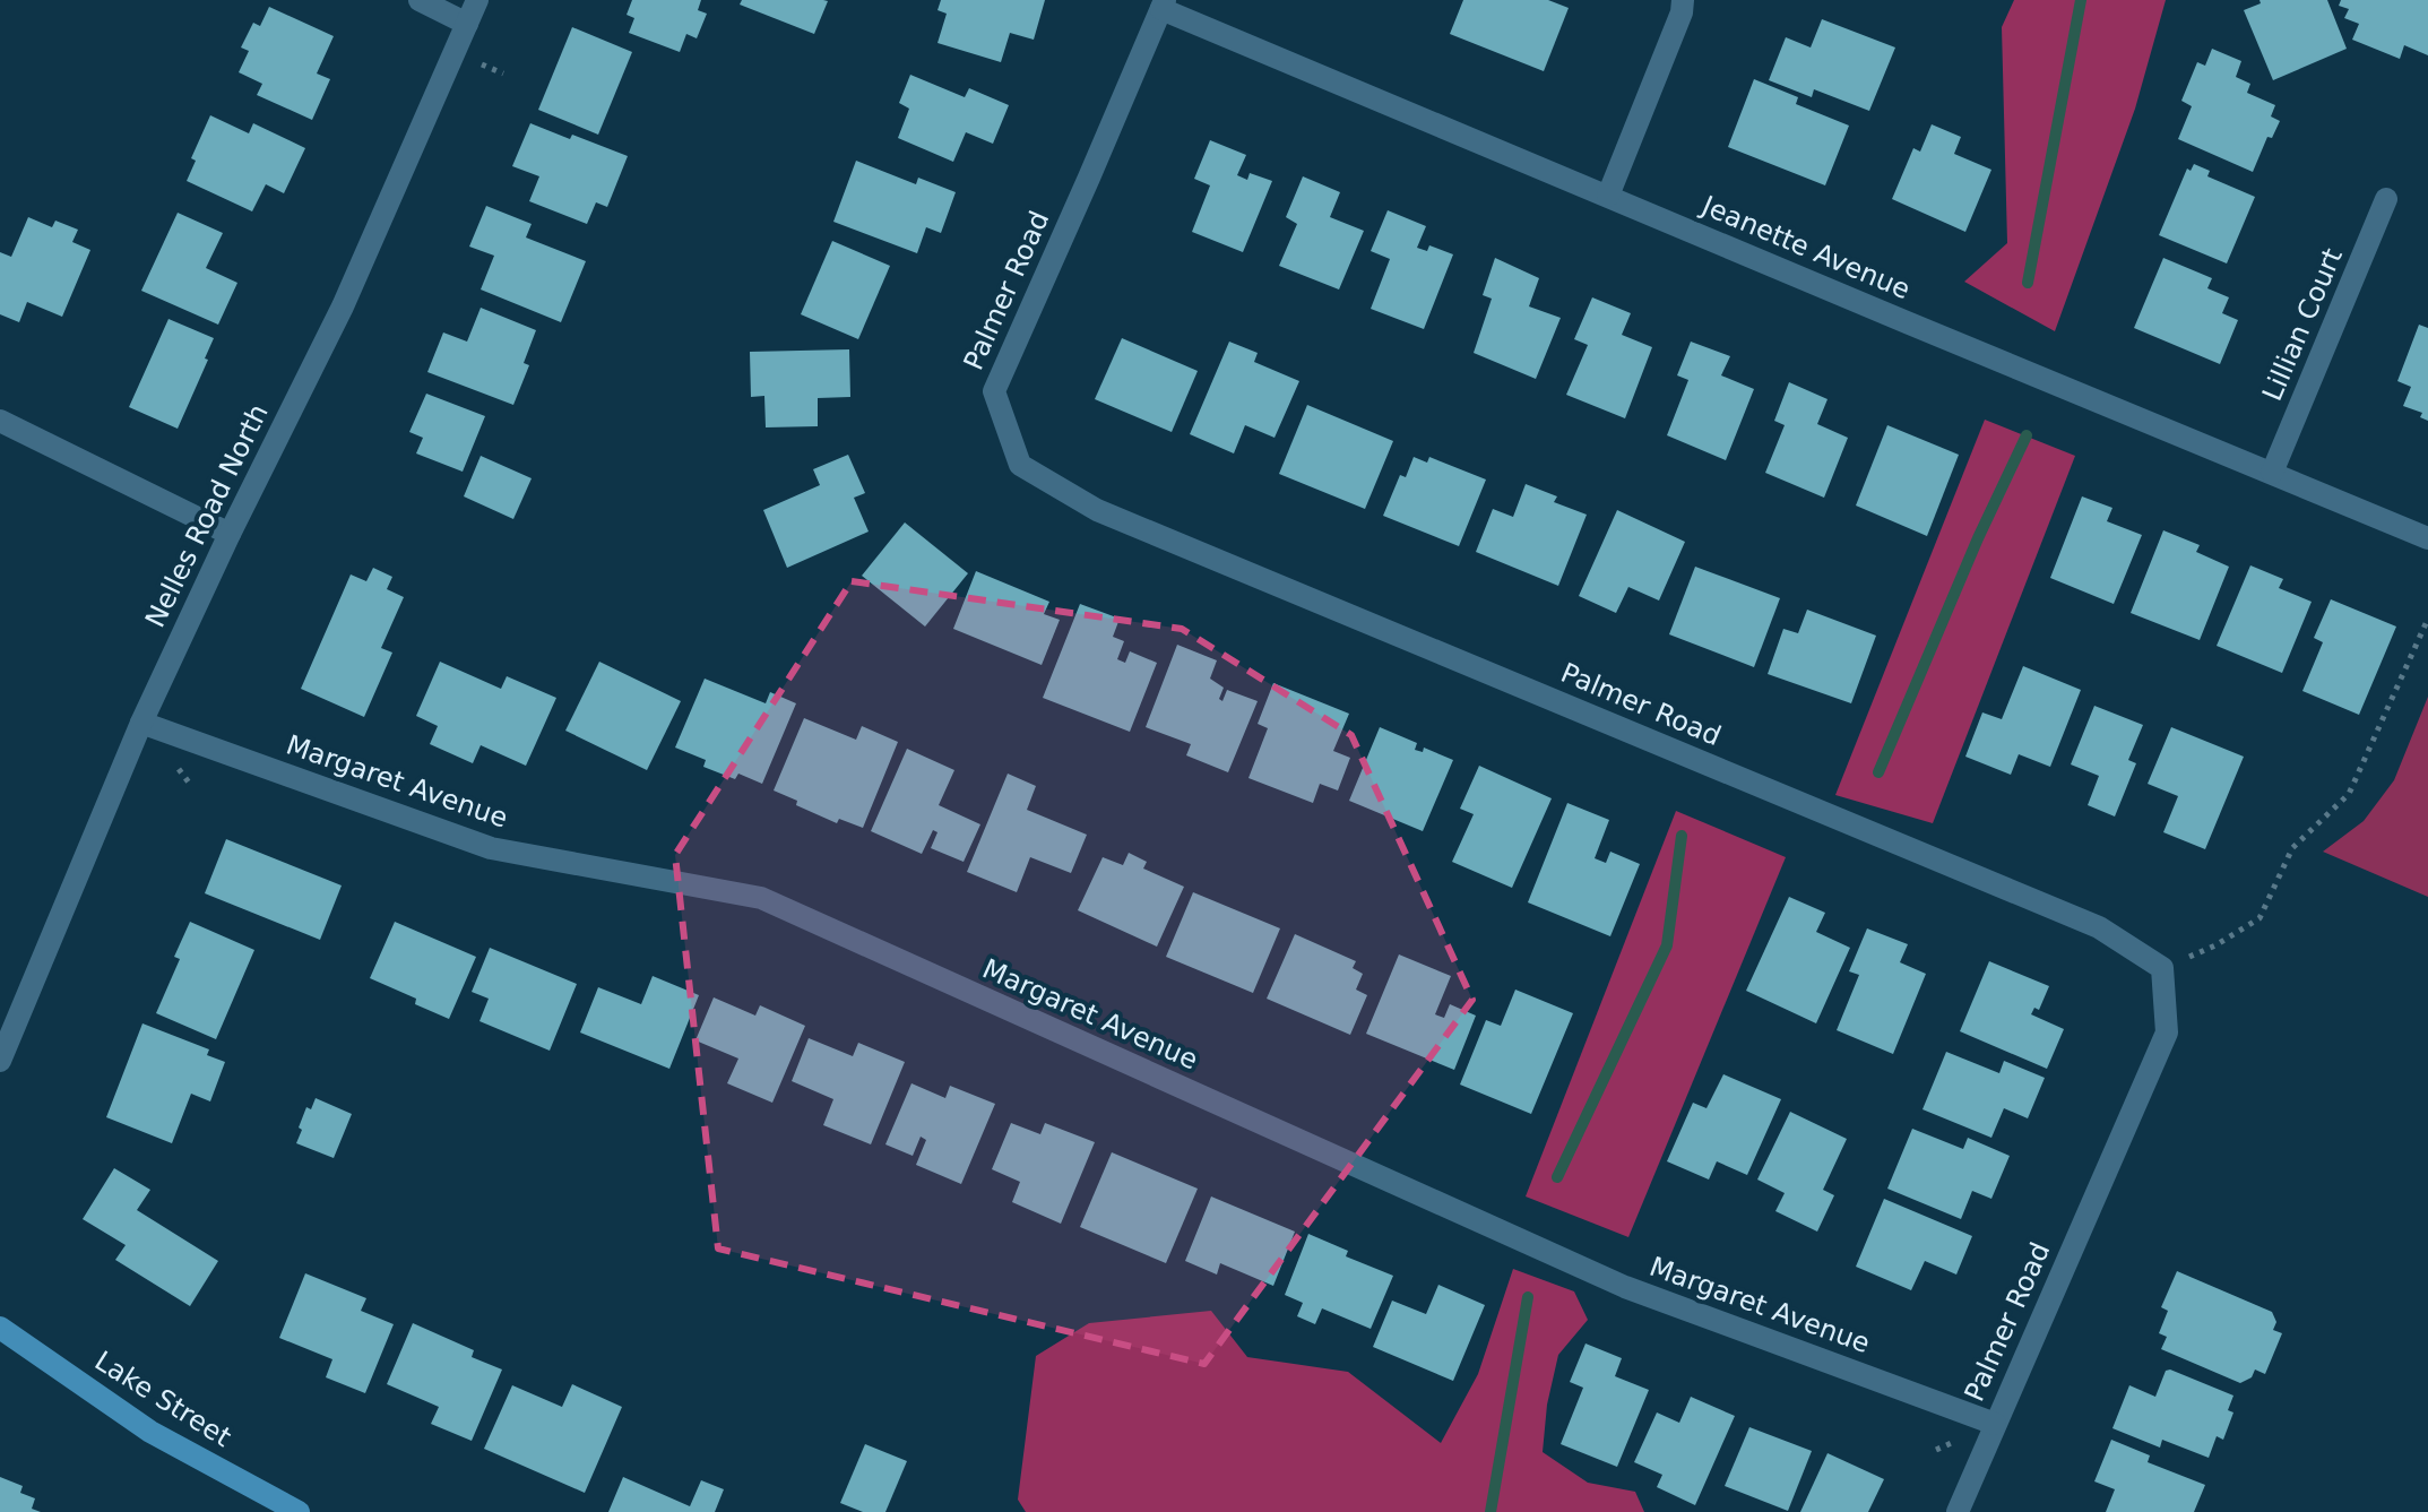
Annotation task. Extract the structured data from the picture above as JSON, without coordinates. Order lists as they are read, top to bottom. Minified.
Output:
{"streets":{"street":["Jeanette Avenue","Palmer Road","Lillian Court","Nelles Road North","Margaret Avenue","Lake Street"]},"crossings":[["Jeanette Avenue","Palmer Road"],["Jeanette Avenue","Lillian Court"],["Palmer Road","Margaret Avenue"],["Nelles Road North","Margaret Avenue"]]}
